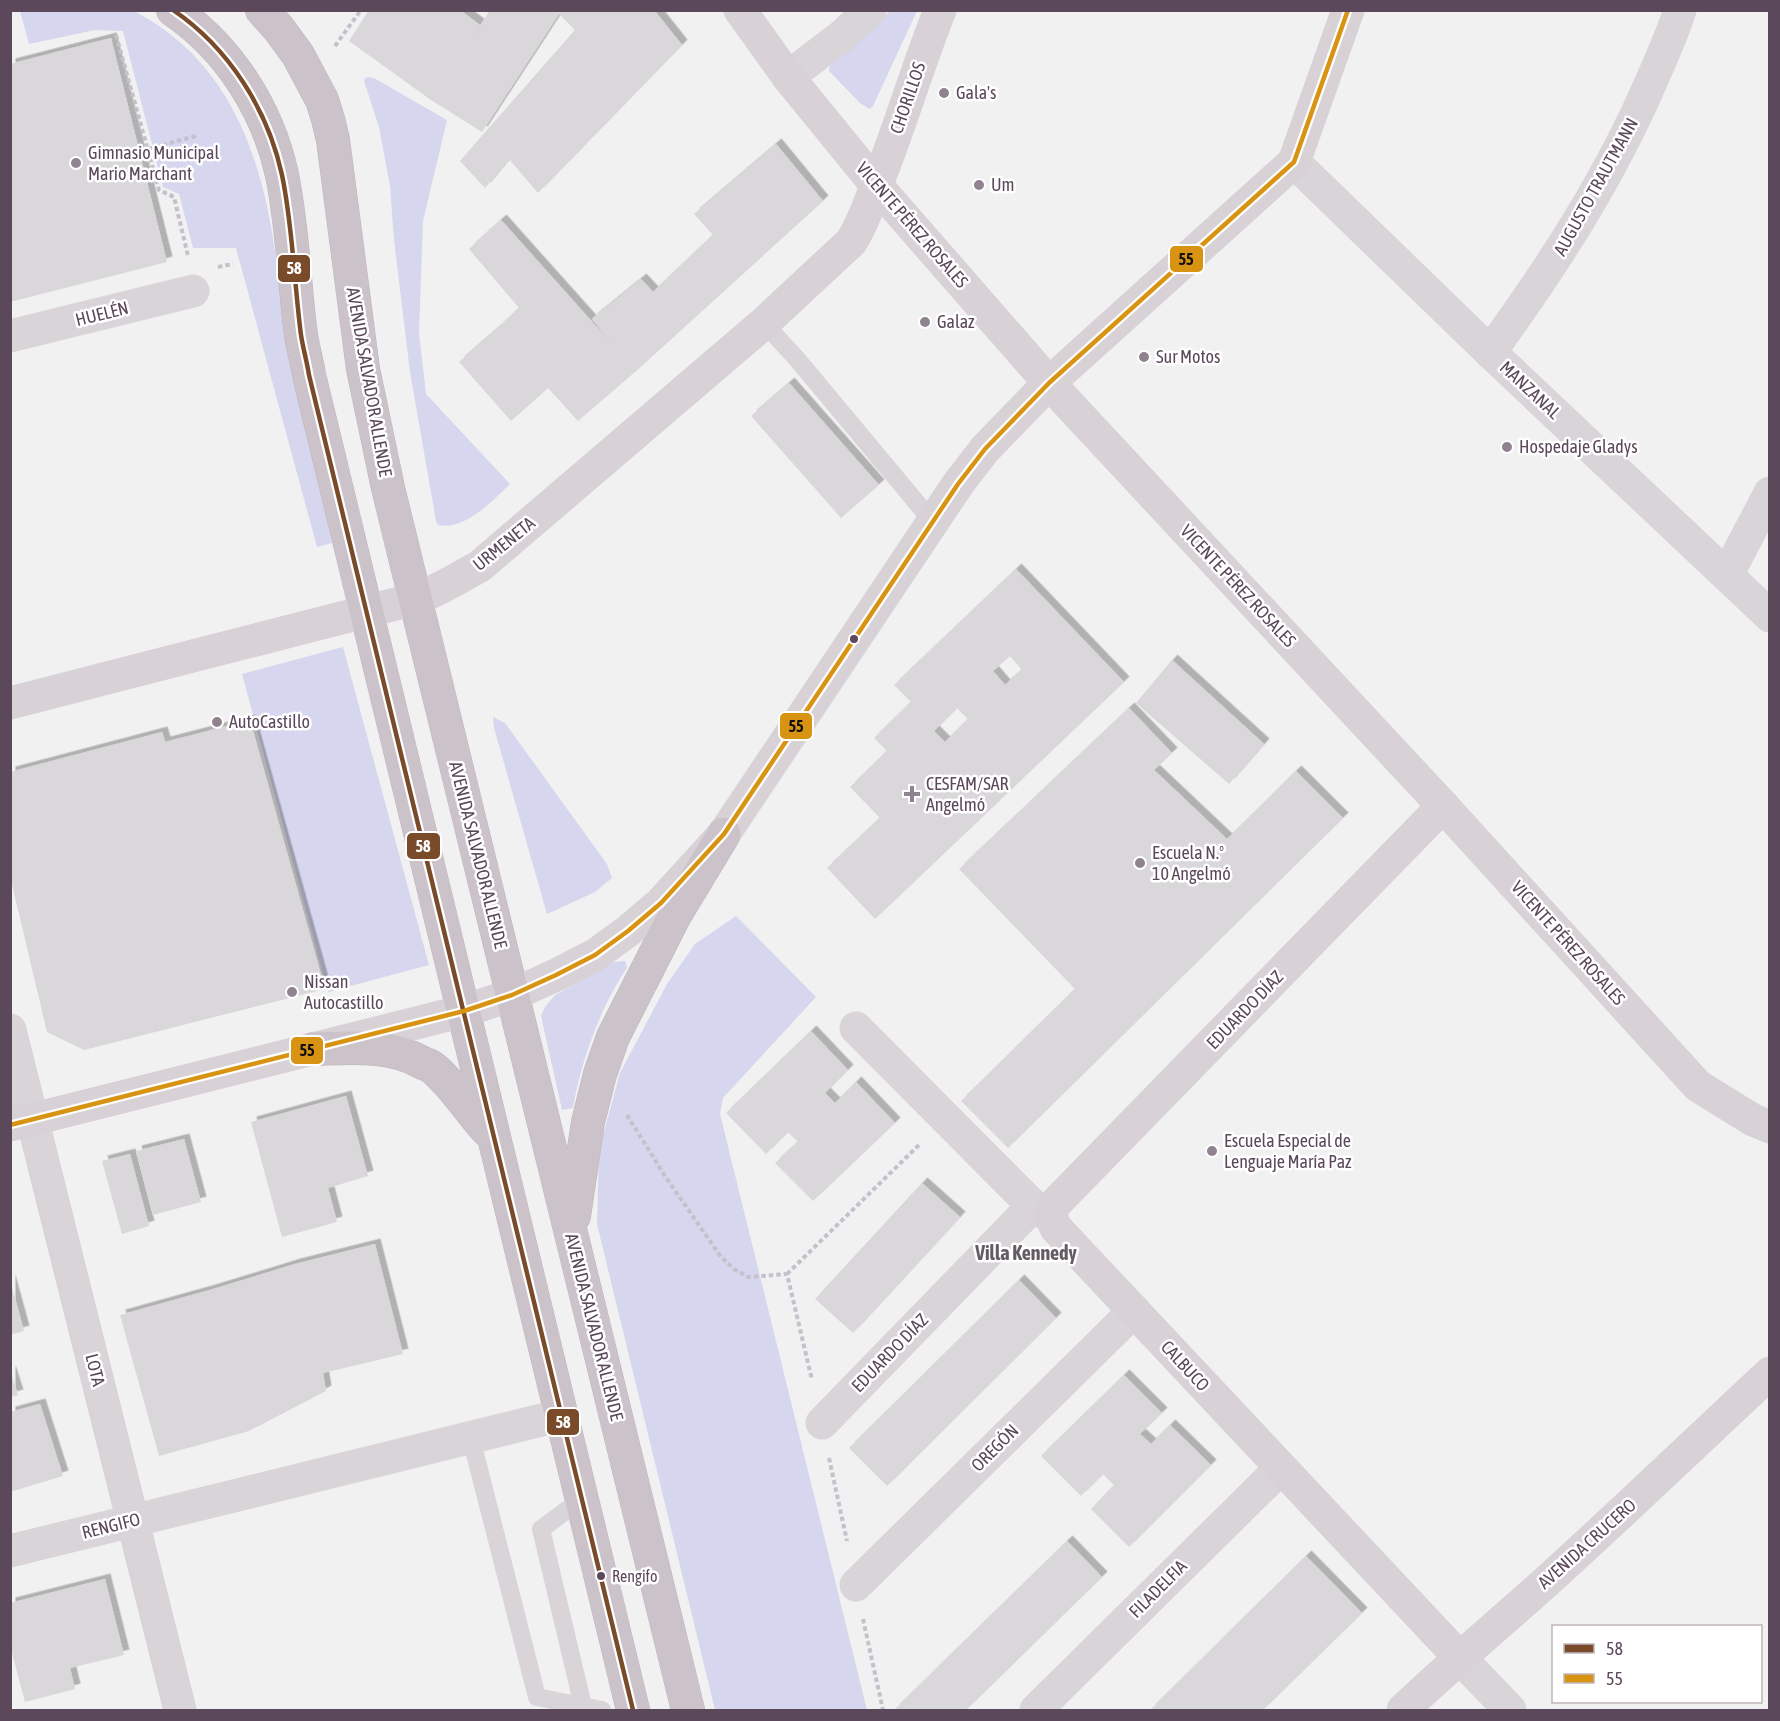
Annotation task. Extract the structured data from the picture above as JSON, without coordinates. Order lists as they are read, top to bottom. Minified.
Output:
{"streets":{"highway":["AVENIDA SALVADOR ALLENDE"],"main road":["CHORILLOS","VICENTE PÉREZ ROSALES","URMENETA","EDUARDO DÍAZ","CALBUCO","AVENIDA CRUCERO"],"street":["AUGUSTO TRAUTMANN","HUELÉN","MANZANAL","LOTA","OREGÓN","RENGIFO","FILADELFIA"]},"crossings":[["CHORILLOS","VICENTE PÉREZ ROSALES"],["CHORILLOS","URMENETA"],["AUGUSTO TRAUTMANN","MANZANAL"],["VICENTE PÉREZ ROSALES","URMENETA"],["VICENTE PÉREZ ROSALES","EDUARDO DÍAZ"],["AVENIDA SALVADOR ALLENDE","URMENETA"],["EDUARDO DÍAZ","CALBUCO"],["CALBUCO","OREGÓN"],["CALBUCO","AVENIDA CRUCERO"],["CALBUCO","FILADELFIA"],["LOTA","RENGIFO"]],"districts":["Villa Kennedy"],"places":{"other":["Gala's","Gimnasio Municipal Mario Marchant","Um","Galaz","Sur Motos","Hospedaje Gladys","AutoCastillo","Escuela N.º 10 Angelmó","Nissan Autocastillo","Escuela Especial de Lenguaje María Paz","Rengifo"],"health":["CESFAM/SAR Angelmó"]},"lines":["transit line 58","transit line 55"],"legend":["58","55"]}
